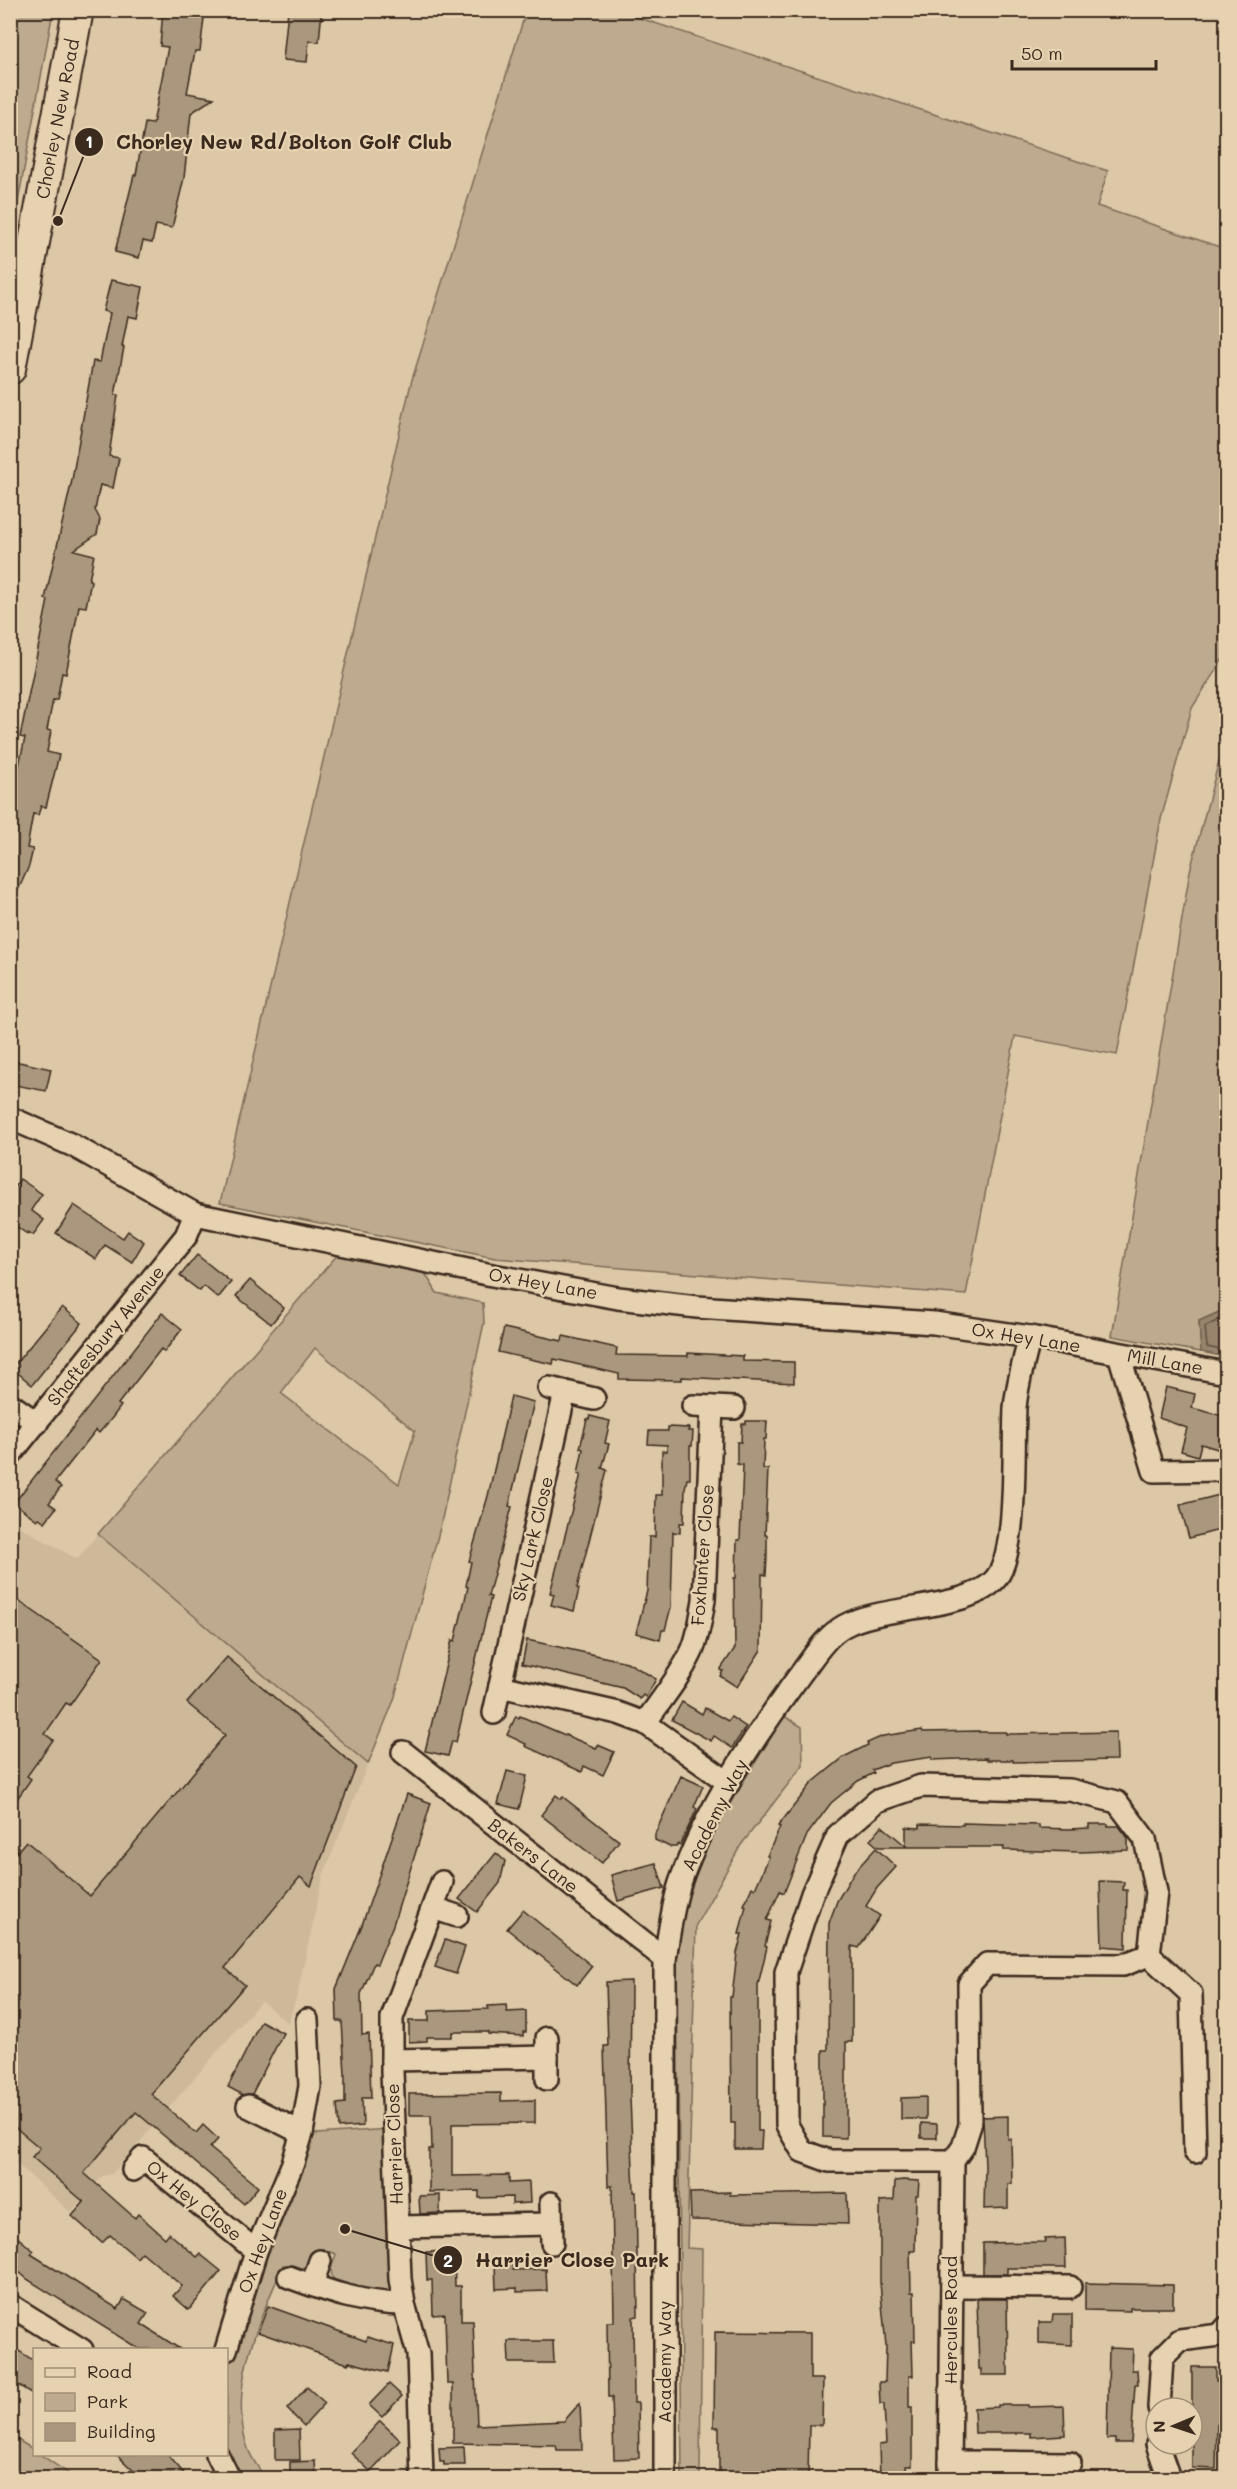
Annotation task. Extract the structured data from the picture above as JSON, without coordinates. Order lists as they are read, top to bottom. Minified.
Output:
{"streets":{"highway":["Chorley New Road"],"street":["Ox Hey Lane","Shaftesbury Avenue","Mill Lane","Sky Lark Close","Foxhunter Close","Academy Way","Bakers Lane","Harrier Close","Ox Hey Close","Hercules Road"]},"crossings":[["Ox Hey Lane","Shaftesbury Avenue"],["Ox Hey Lane","Mill Lane"],["Ox Hey Lane","Academy Way"],["Ox Hey Lane","Ox Hey Close"],["Academy Way","Bakers Lane"]],"places":["Chorley New Rd/Bolton Golf Club","Harrier Close Park"],"legend":["Road","Park","Building"],"scale_bar":"50 m","north":"left"}
